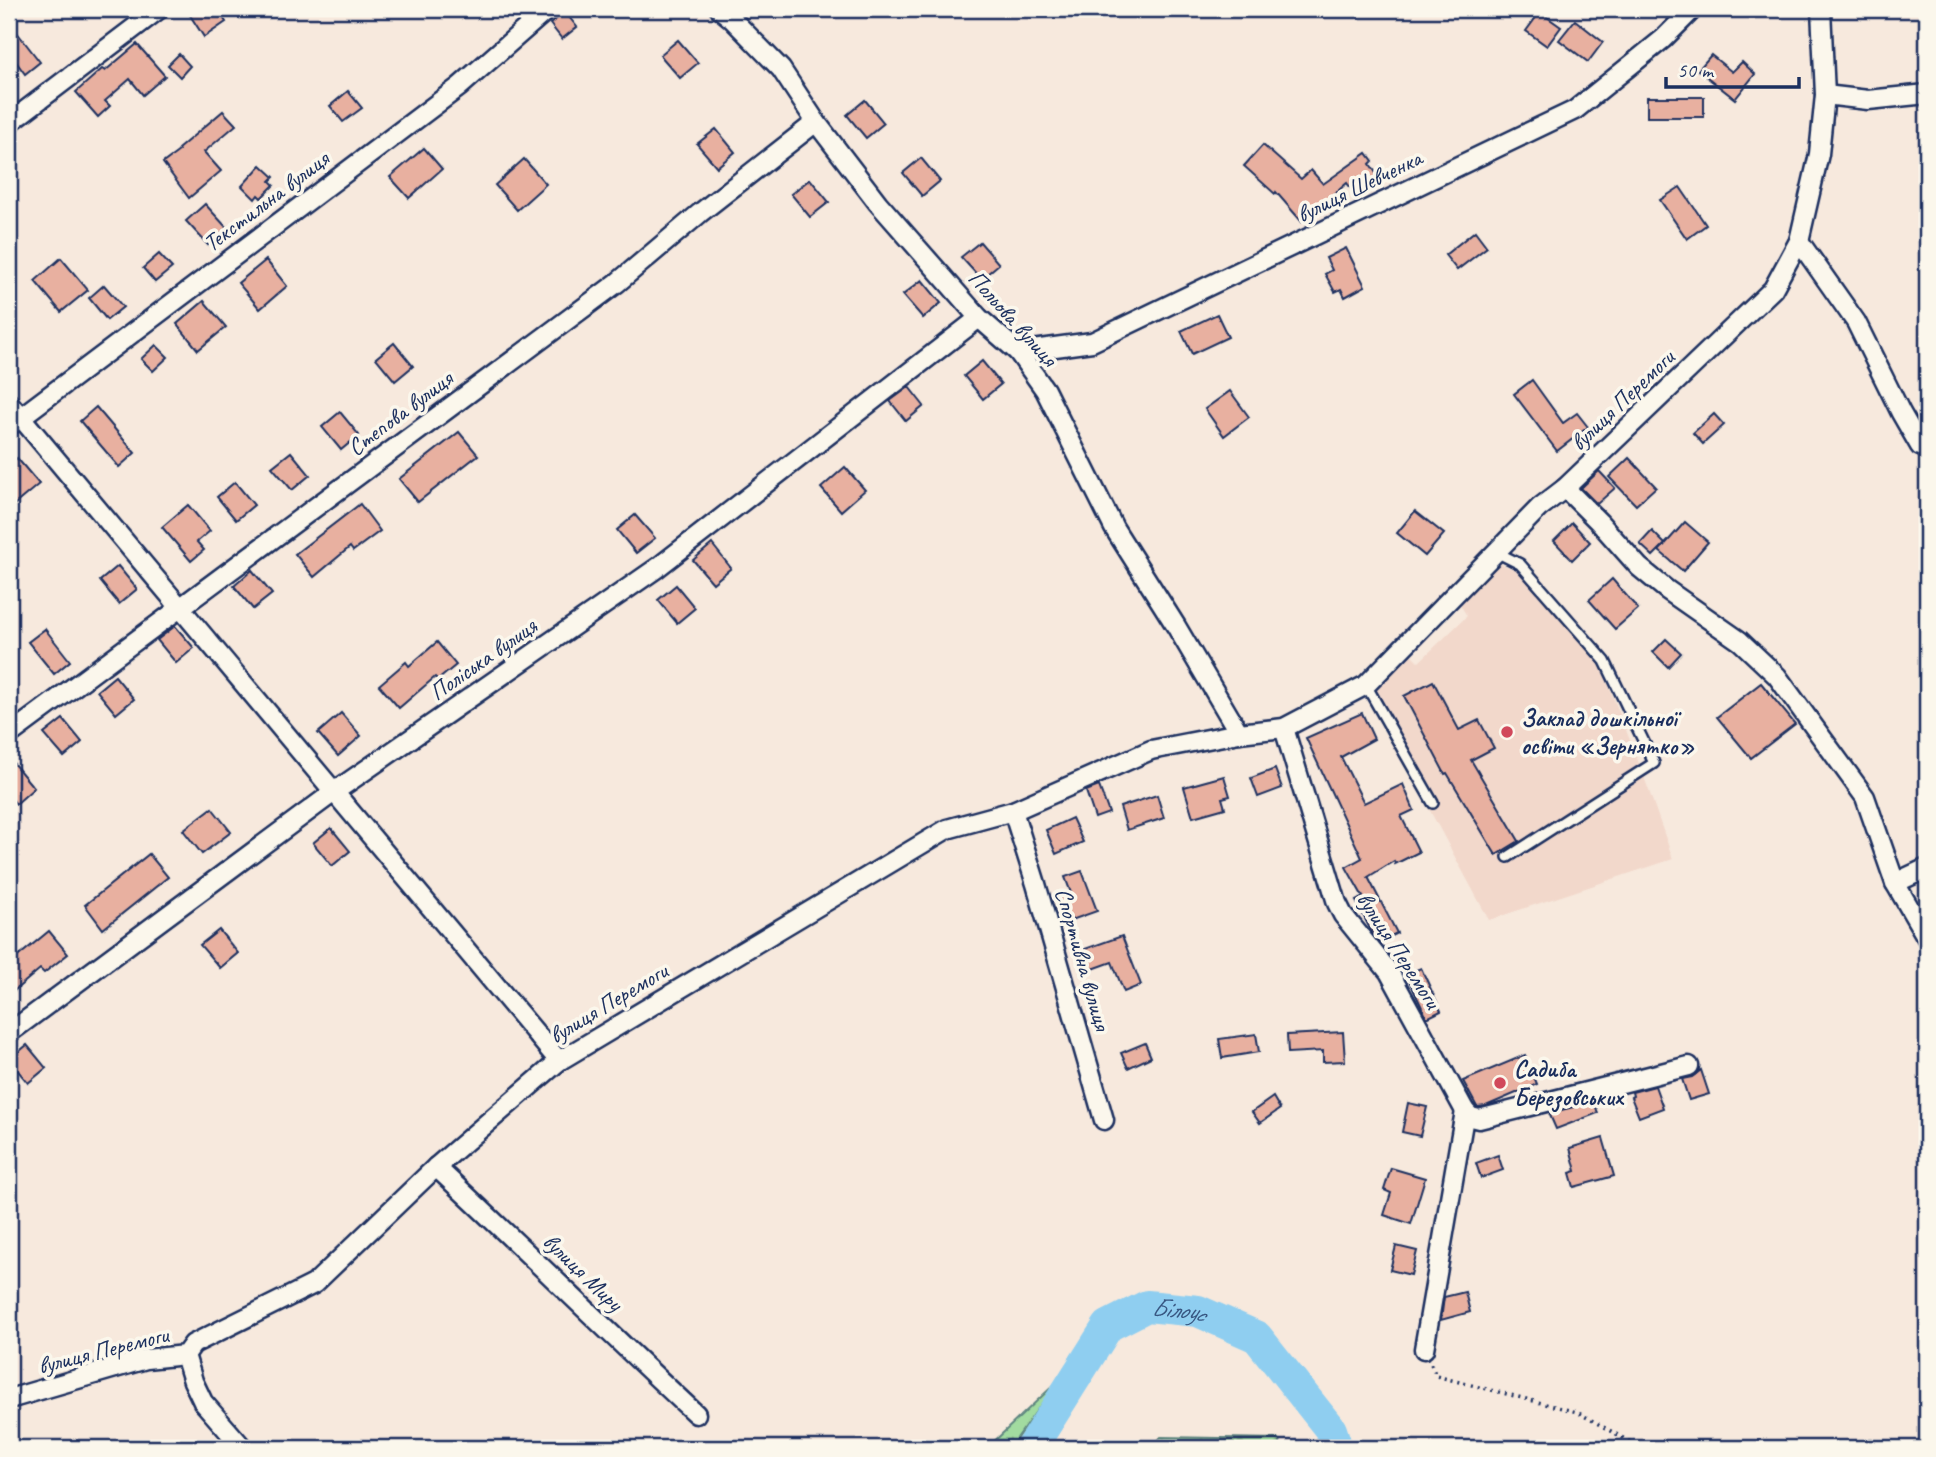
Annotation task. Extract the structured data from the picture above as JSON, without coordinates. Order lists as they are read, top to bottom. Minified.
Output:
{"streets":{"street":["вулиця Шевченка","Текстильна вулиця","Польова вулиця","вулиця Перемоги","Степова вулиця","Поліська вулиця","Спортивна вулиця","вулиця Миру"]},"crossings":[["вулиця Шевченка","Польова вулиця"],["Польова вулиця","вулиця Перемоги"],["Польова вулиця","Степова вулиця"],["Польова вулиця","Поліська вулиця"],["вулиця Перемоги","Спортивна вулиця"],["вулиця Перемоги","вулиця Миру"]],"water":["Білоус"],"places":["Заклад дошкільної освіти «Зернятко»","Садиба Березовських"],"scale_bar":"50 m"}
